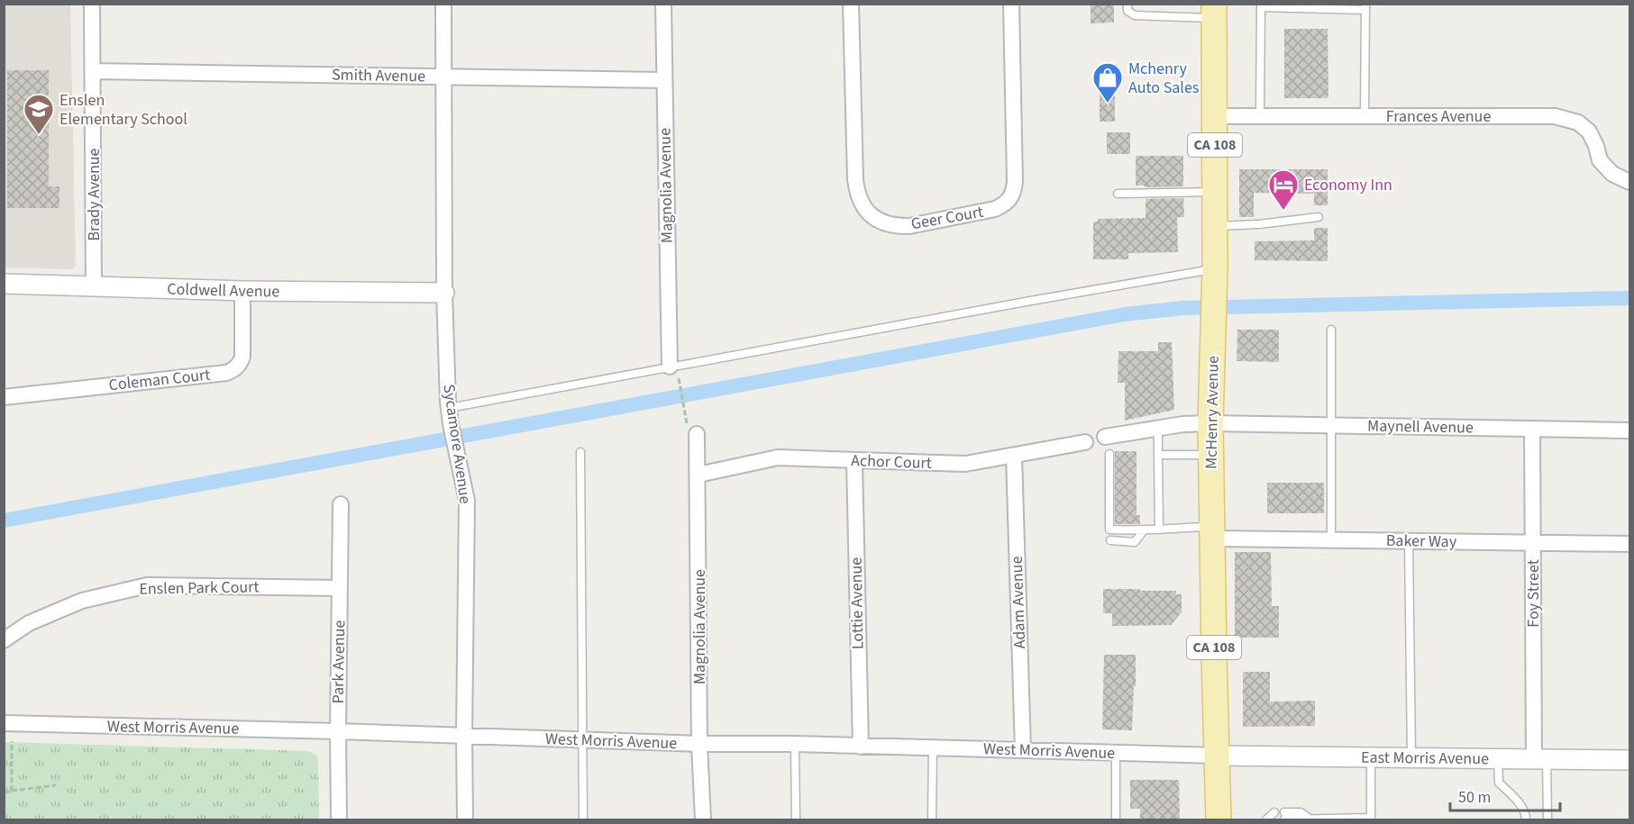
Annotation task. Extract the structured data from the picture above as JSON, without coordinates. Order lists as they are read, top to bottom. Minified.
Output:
{"streets":{"main road":["CA 108","McHenry Avenue"],"street":["Smith Avenue","Frances Avenue","Magnolia Avenue","Brady Avenue","Geer Court","Coldwell Avenue","Coleman Court","Maynell Avenue","Sycamore Avenue","Achor Court","Baker Way","Enslen Park Court","Foy Street","Adam Avenue","Lottie Avenue","Park Avenue","West Morris Avenue","East Morris Avenue"]},"crossings":[["Smith Avenue","Magnolia Avenue"],["Smith Avenue","Brady Avenue"],["Smith Avenue","Sycamore Avenue"],["Frances Avenue","McHenry Avenue"],["Magnolia Avenue","Achor Court"],["Magnolia Avenue","West Morris Avenue"],["Brady Avenue","Coldwell Avenue"],["Coldwell Avenue","Coleman Court"],["Coldwell Avenue","Sycamore Avenue"],["McHenry Avenue","Maynell Avenue"],["McHenry Avenue","Baker Way"],["McHenry Avenue","West Morris Avenue"],["McHenry Avenue","East Morris Avenue"],["Maynell Avenue","Foy Street"],["Sycamore Avenue","West Morris Avenue"],["Achor Court","Adam Avenue"],["Achor Court","Lottie Avenue"],["Baker Way","Foy Street"],["Enslen Park Court","Park Avenue"],["Foy Street","East Morris Avenue"],["Adam Avenue","West Morris Avenue"],["Lottie Avenue","West Morris Avenue"],["Park Avenue","West Morris Avenue"],["West Morris Avenue","East Morris Avenue"]],"places":{"shop":["Mchenry Auto Sales"],"school or university":["Enslen Elementary School"],"hotel":["Economy Inn"]},"scale_bar":"50 m"}
